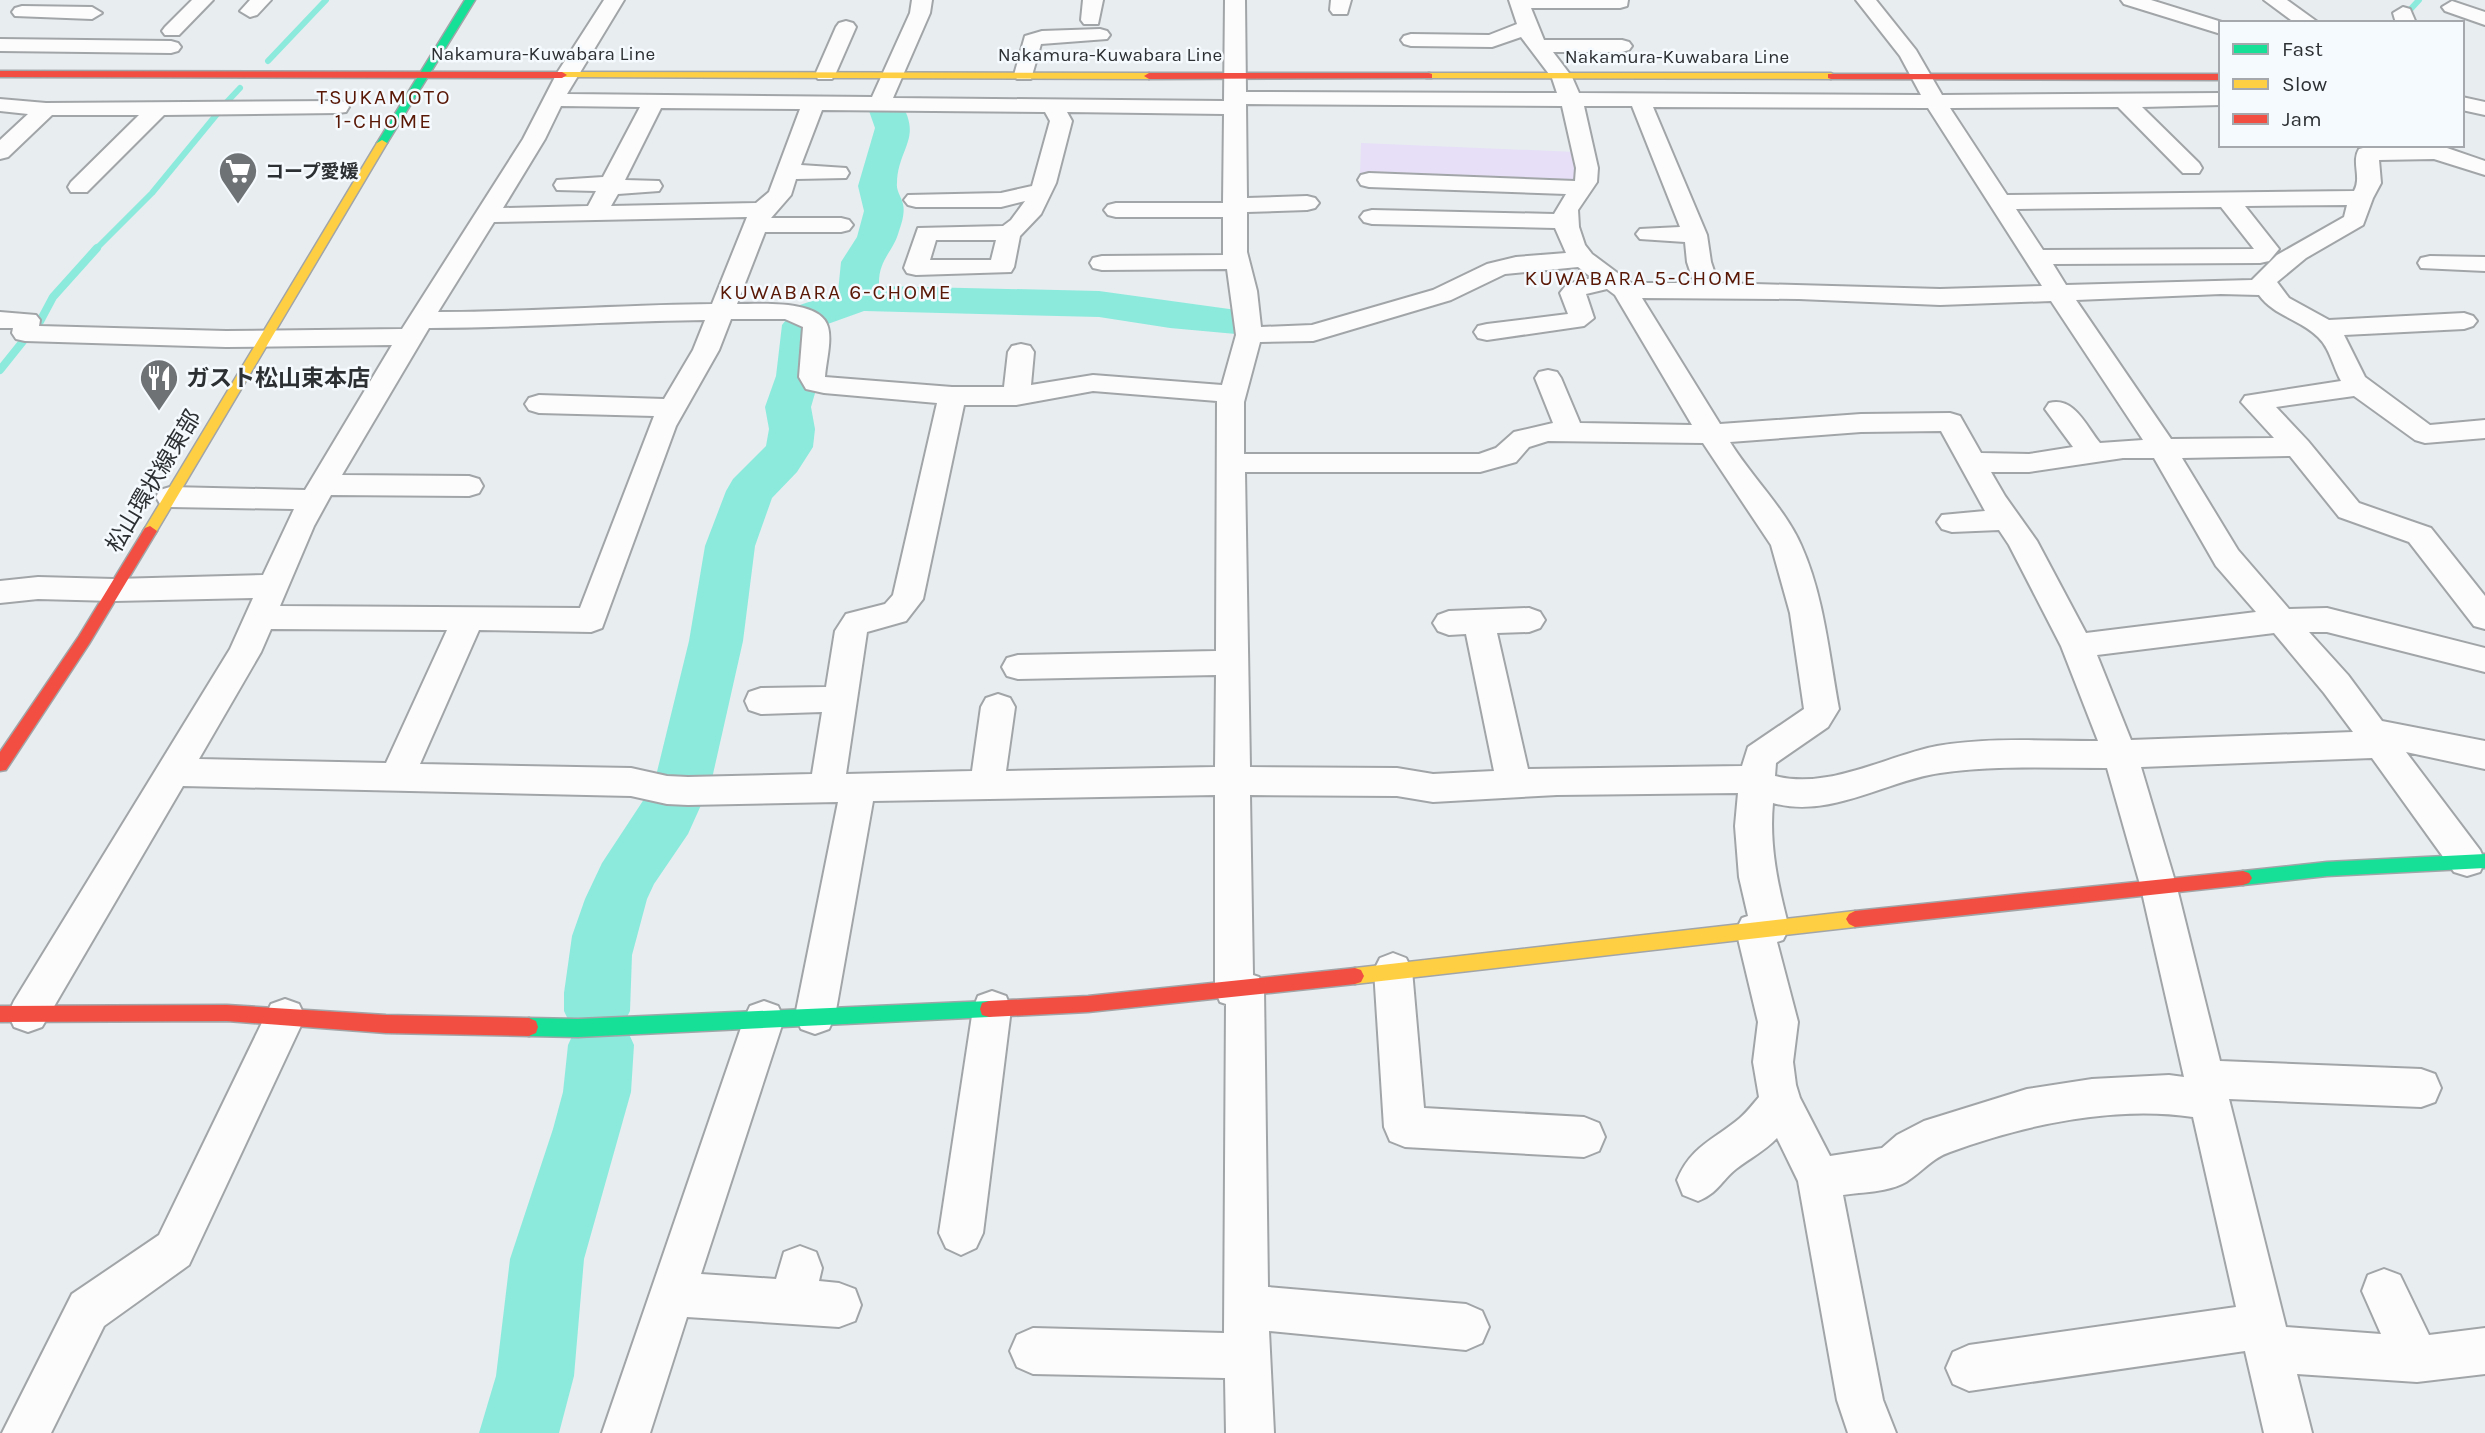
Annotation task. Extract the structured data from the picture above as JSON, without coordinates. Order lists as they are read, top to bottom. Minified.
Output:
{"streets":{"street":["Nakamura-Kuwabara Line","松山環状線東部"]},"crossings":[["Nakamura-Kuwabara Line","松山環状線東部"]],"districts":["TSUKAMOTO 1-CHOME","KUWABARA 5-CHOME","KUWABARA 6-CHOME"],"places":{"supermarket":["コープ愛媛"],"restaurant":["ガスト松山束本店"]},"legend":["Fast","Slow","Jam"]}
